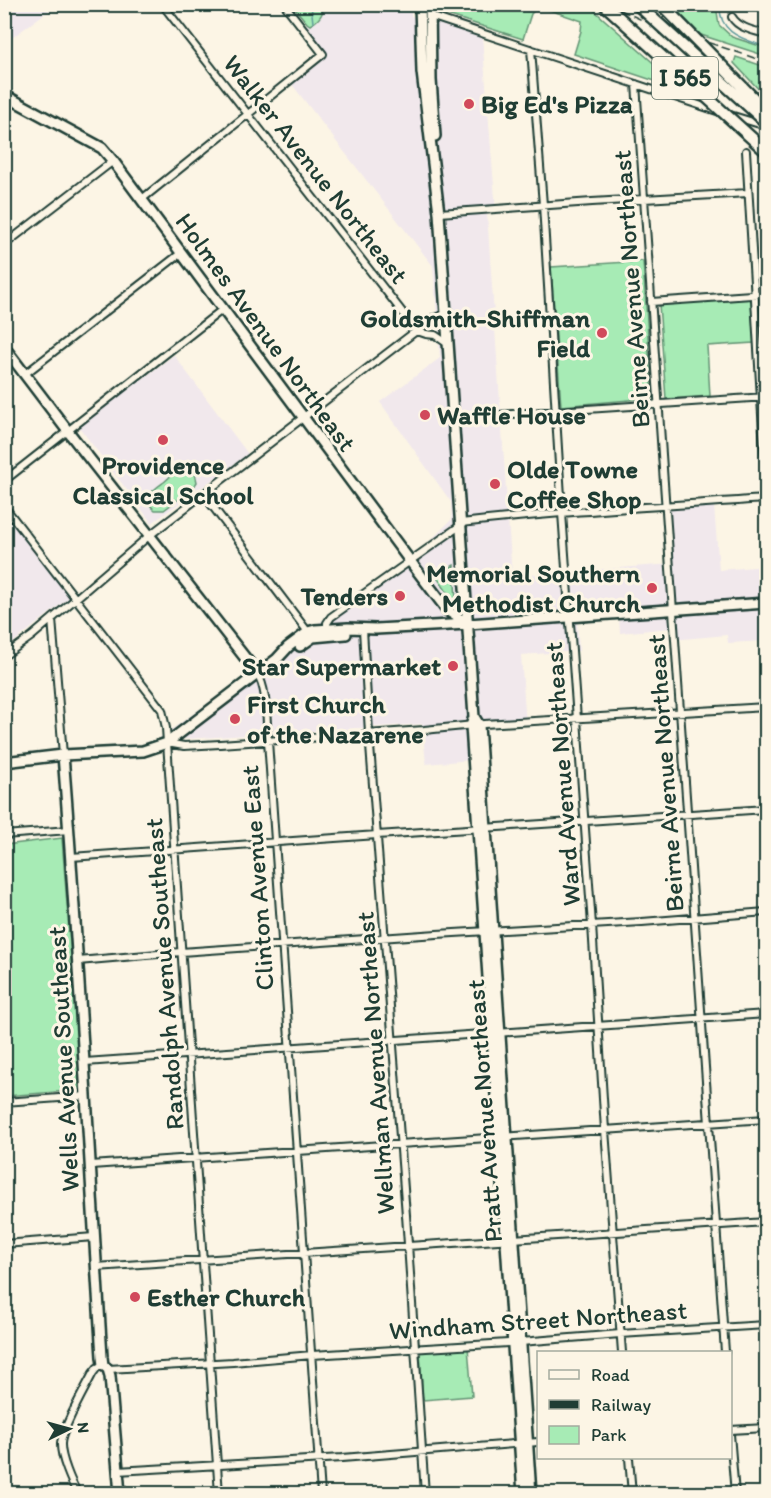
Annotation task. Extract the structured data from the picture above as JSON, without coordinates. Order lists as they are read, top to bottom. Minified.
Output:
{"streets":{"highway":["I 565"],"main road":["Holmes Avenue Northeast","Clinton Avenue East","Wells Avenue Southeast","Pratt Avenue Northeast"],"street":["Walker Avenue Northeast","Beirne Avenue Northeast","Ward Avenue Northeast","Randolph Avenue Southeast","Wellman Avenue Northeast","Windham Street Northeast"]},"crossings":[["Beirne Avenue Northeast","Windham Street Northeast"],["Holmes Avenue Northeast","Pratt Avenue Northeast"],["Ward Avenue Northeast","Windham Street Northeast"],["Clinton Avenue East","Windham Street Northeast"],["Randolph Avenue Southeast","Windham Street Northeast"],["Wells Avenue Southeast","Windham Street Northeast"],["Wellman Avenue Northeast","Windham Street Northeast"],["Pratt Avenue Northeast","Windham Street Northeast"]],"places":["Big Ed's Pizza","Goldsmith-Shiffman Field","Waffle House","Providence Classical School","Olde Towne Coffee Shop","Memorial Southern Methodist Church","Tenders","Star Supermarket","First Church of the Nazarene","Esther Church"],"legend":["Road","Railway","Park"],"north":"right"}
